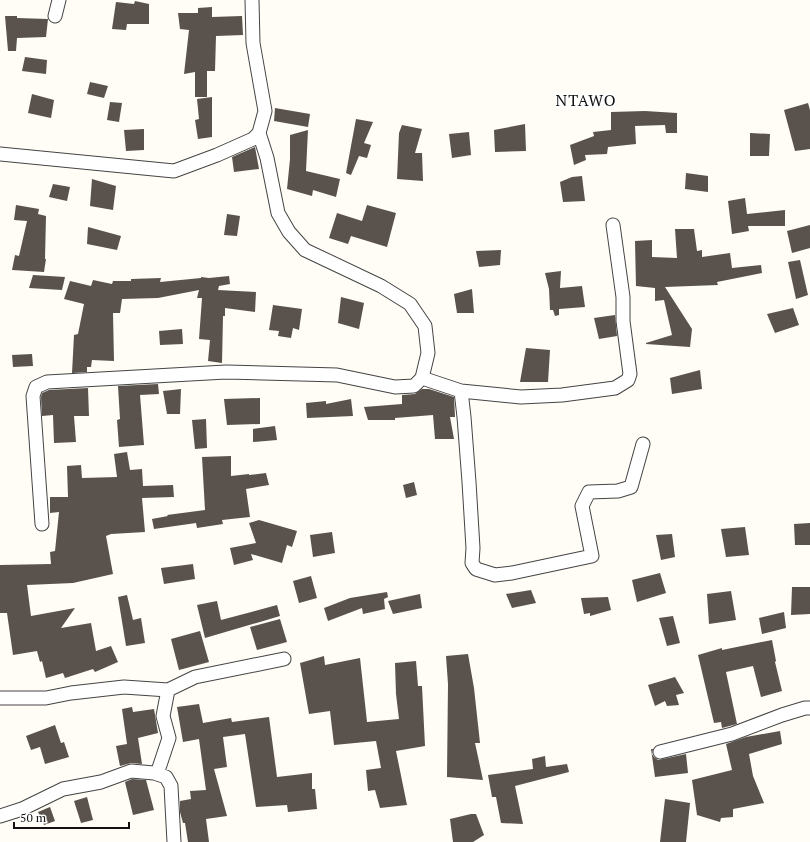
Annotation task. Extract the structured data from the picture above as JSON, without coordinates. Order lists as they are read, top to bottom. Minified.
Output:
{"districts":["NTAWO"],"scale_bar":"50 m"}
